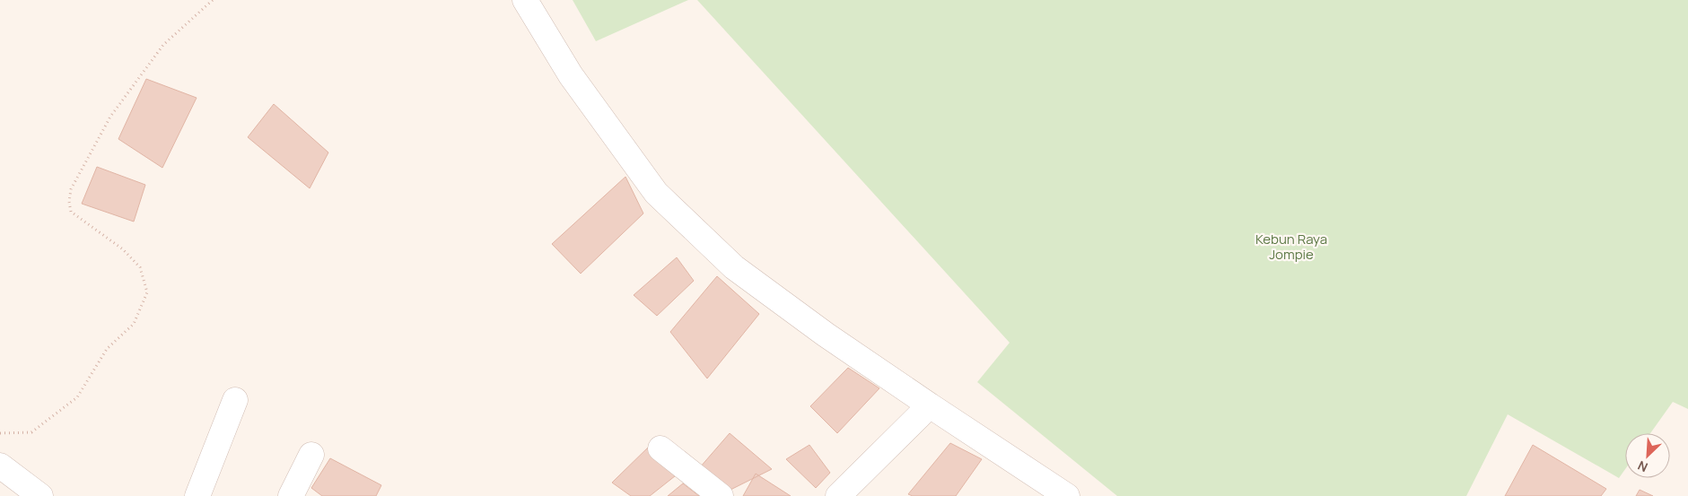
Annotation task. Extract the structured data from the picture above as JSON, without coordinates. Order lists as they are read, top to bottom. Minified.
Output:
{"parks":["Kebun Raya Jompie"],"north":"bottom left"}
